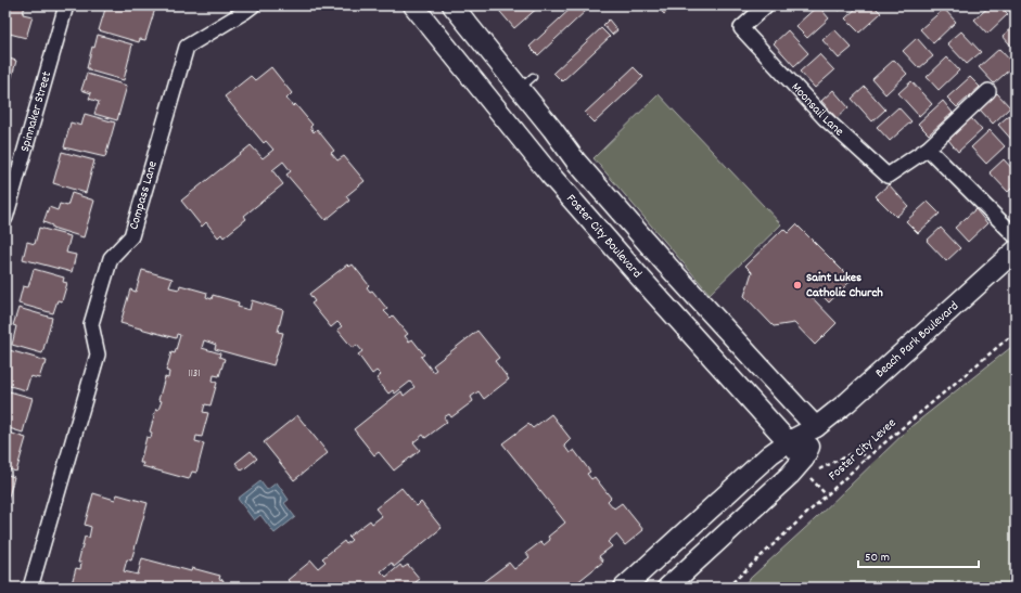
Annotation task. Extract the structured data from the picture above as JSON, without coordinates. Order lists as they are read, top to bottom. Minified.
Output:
{"streets":{"main road":["Foster City Boulevard","Beach Park Boulevard"],"street":["Moonsail Lane","Spinnaker Street","Compass Lane"],"path":["Foster City Levee"]},"crossings":[["Foster City Boulevard","Beach Park Boulevard"]],"places":["Saint Lukes Catholic Church"],"house_numbers":["1131"],"scale_bar":"50 m"}
